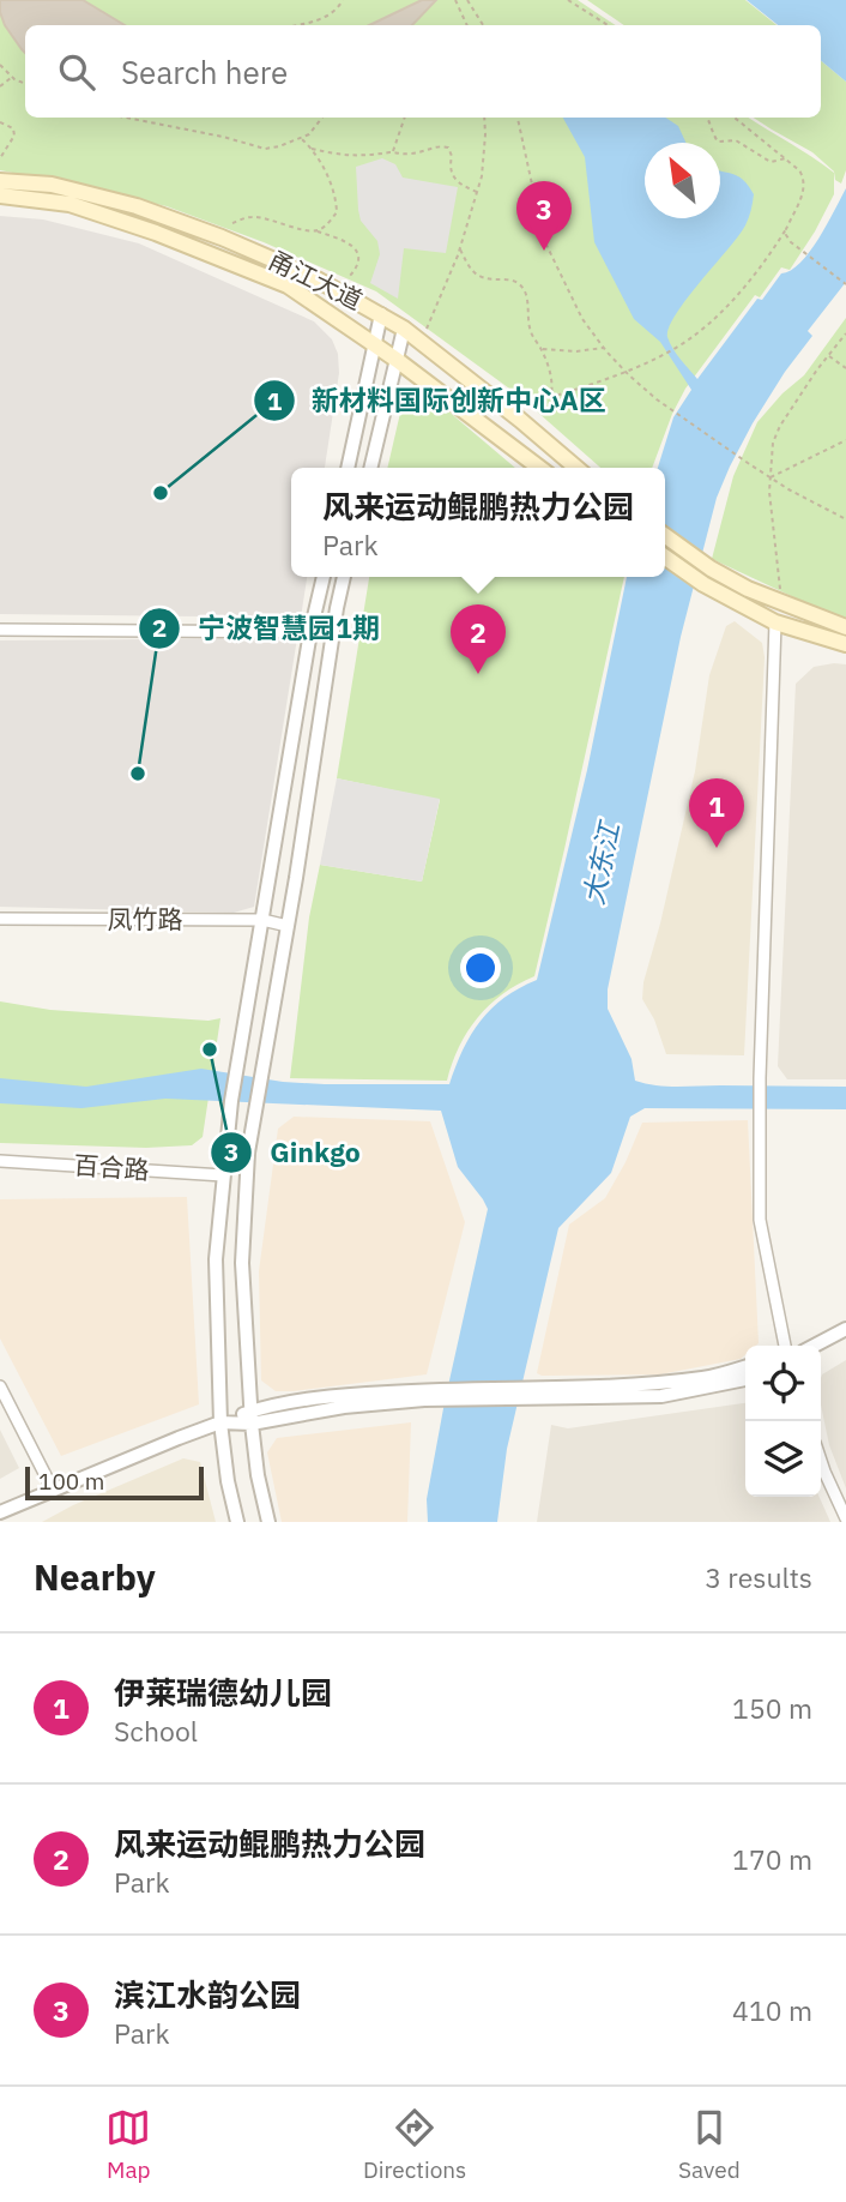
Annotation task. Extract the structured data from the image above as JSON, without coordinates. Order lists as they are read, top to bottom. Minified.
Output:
{"streets":{"main road":["甬江大道"],"street":["凤竹路","百合路"]},"water":["大东江"],"places":["新材料国际创新中心A区","宁波智慧园1期","Ginkgo"],"scale_bar":"100 m","north":"top left","page":{"search":"Search here","pins":["3","2","1"],"popup":["风来运动鲲鹏热力公园","Park"],"scale":"100 m","heading":["Nearby","3 results"],"list":[{"mark":"1","name":"伊莱瑞德幼儿园","note":"School","value":"150 m"},{"mark":"2","name":"风来运动鲲鹏热力公园","note":"Park","value":"170 m"},{"mark":"3","name":"滨江水韵公园","note":"Park","value":"410 m"}],"nav":["Map","Directions","Saved"]}}
